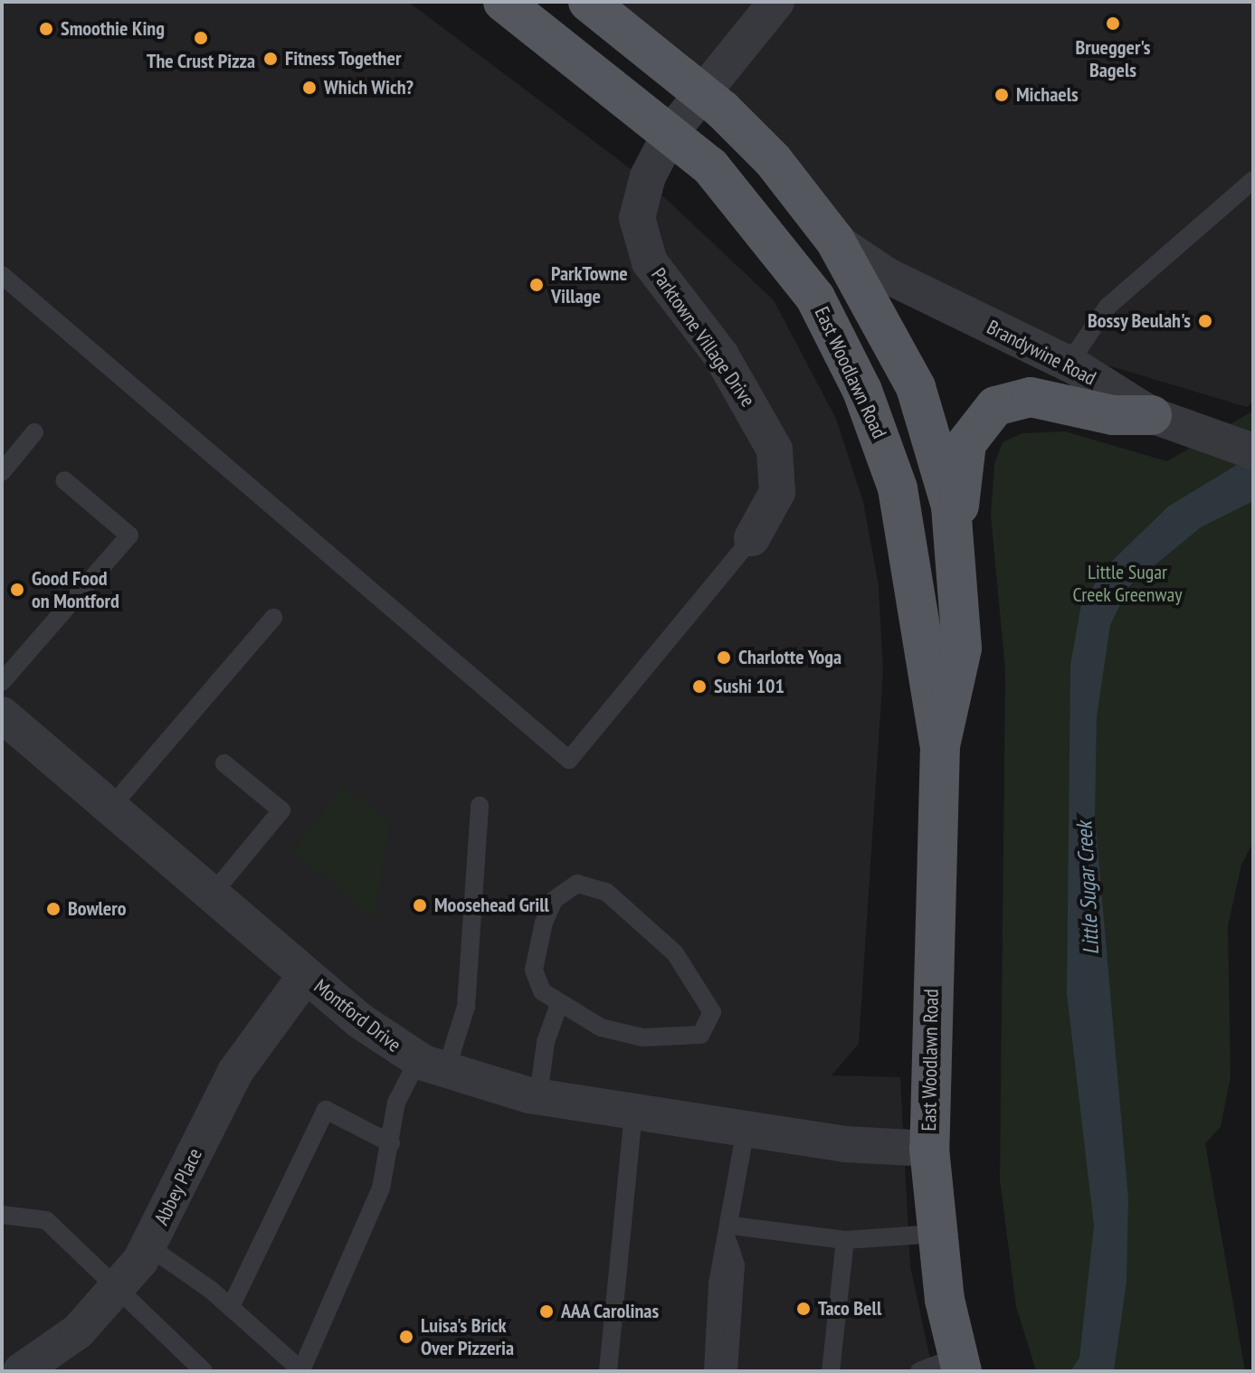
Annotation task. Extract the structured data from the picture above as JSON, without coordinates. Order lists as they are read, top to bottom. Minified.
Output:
{"streets":{"main road":["East Woodlawn Road"],"street":["Parktowne Village Drive","Brandywine Road","Montford Drive","Abbey Place"]},"crossings":[["Parktowne Village Drive","East Woodlawn Road"],["Brandywine Road","East Woodlawn Road"],["East Woodlawn Road","Montford Drive"],["Montford Drive","Abbey Place"]],"water":["Little Sugar Creek"],"parks":["Little Sugar Creek Greenway"],"places":["Bruegger's Bagels","Smoothie King","The Crust Pizza","Fitness Together","Which Wich?","Michaels","ParkTowne Village","Bossy Beulah's","Good Food on Montford","Charlotte Yoga","Sushi 101","Moosehead Grill","Bowlero","Taco Bell","AAA Carolinas","Luisa's Brick Over Pizzeria"]}
